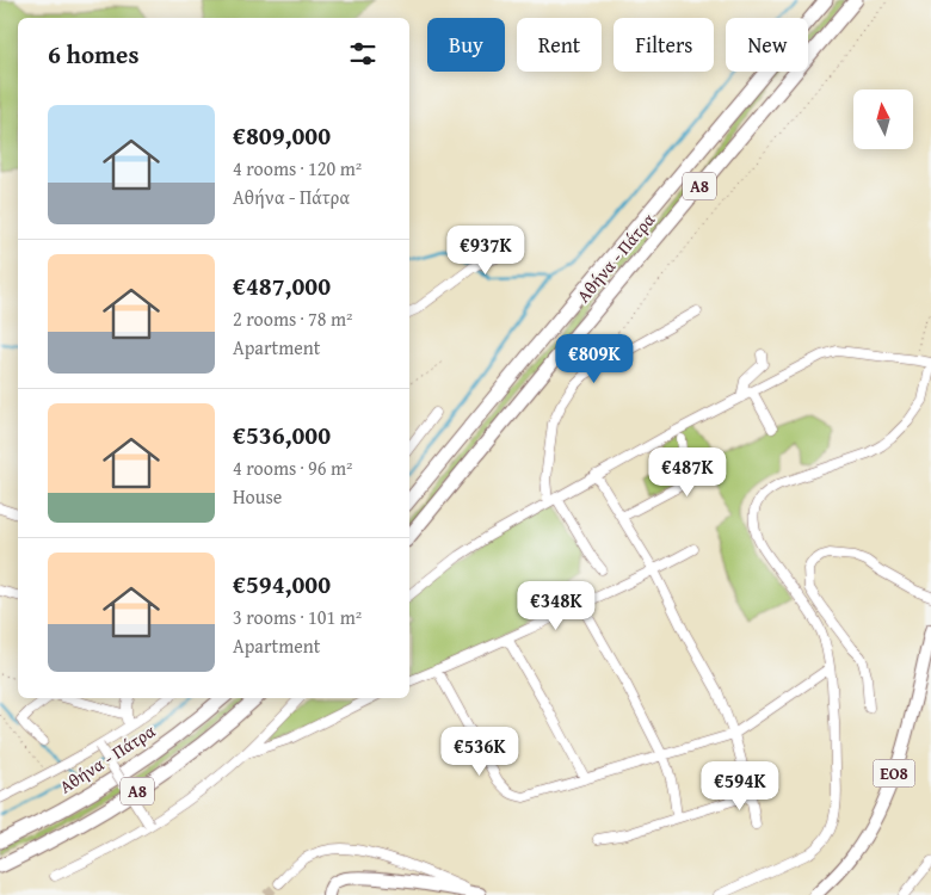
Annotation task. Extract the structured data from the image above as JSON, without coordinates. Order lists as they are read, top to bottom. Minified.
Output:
{"streets":{"highway":["Α8","Αθήνα - Πάτρα"],"main road":["ΕΟ8"]},"north":"top","page":{"chip":["Buy","Rent","Filters","New"],"heading":"6 homes","list":[{"name":"€809,000","note":"4 rooms · 120 m² · Αθήνα - Πάτρα"},{"name":"€487,000","note":"2 rooms · 78 m² · Apartment"},{"name":"€536,000","note":"4 rooms · 96 m² · House"},{"name":"€594,000","note":"3 rooms · 101 m² · Apartment"}],"price":["€937K","€809K","€487K","€348K","€536K","€594K"]}}
